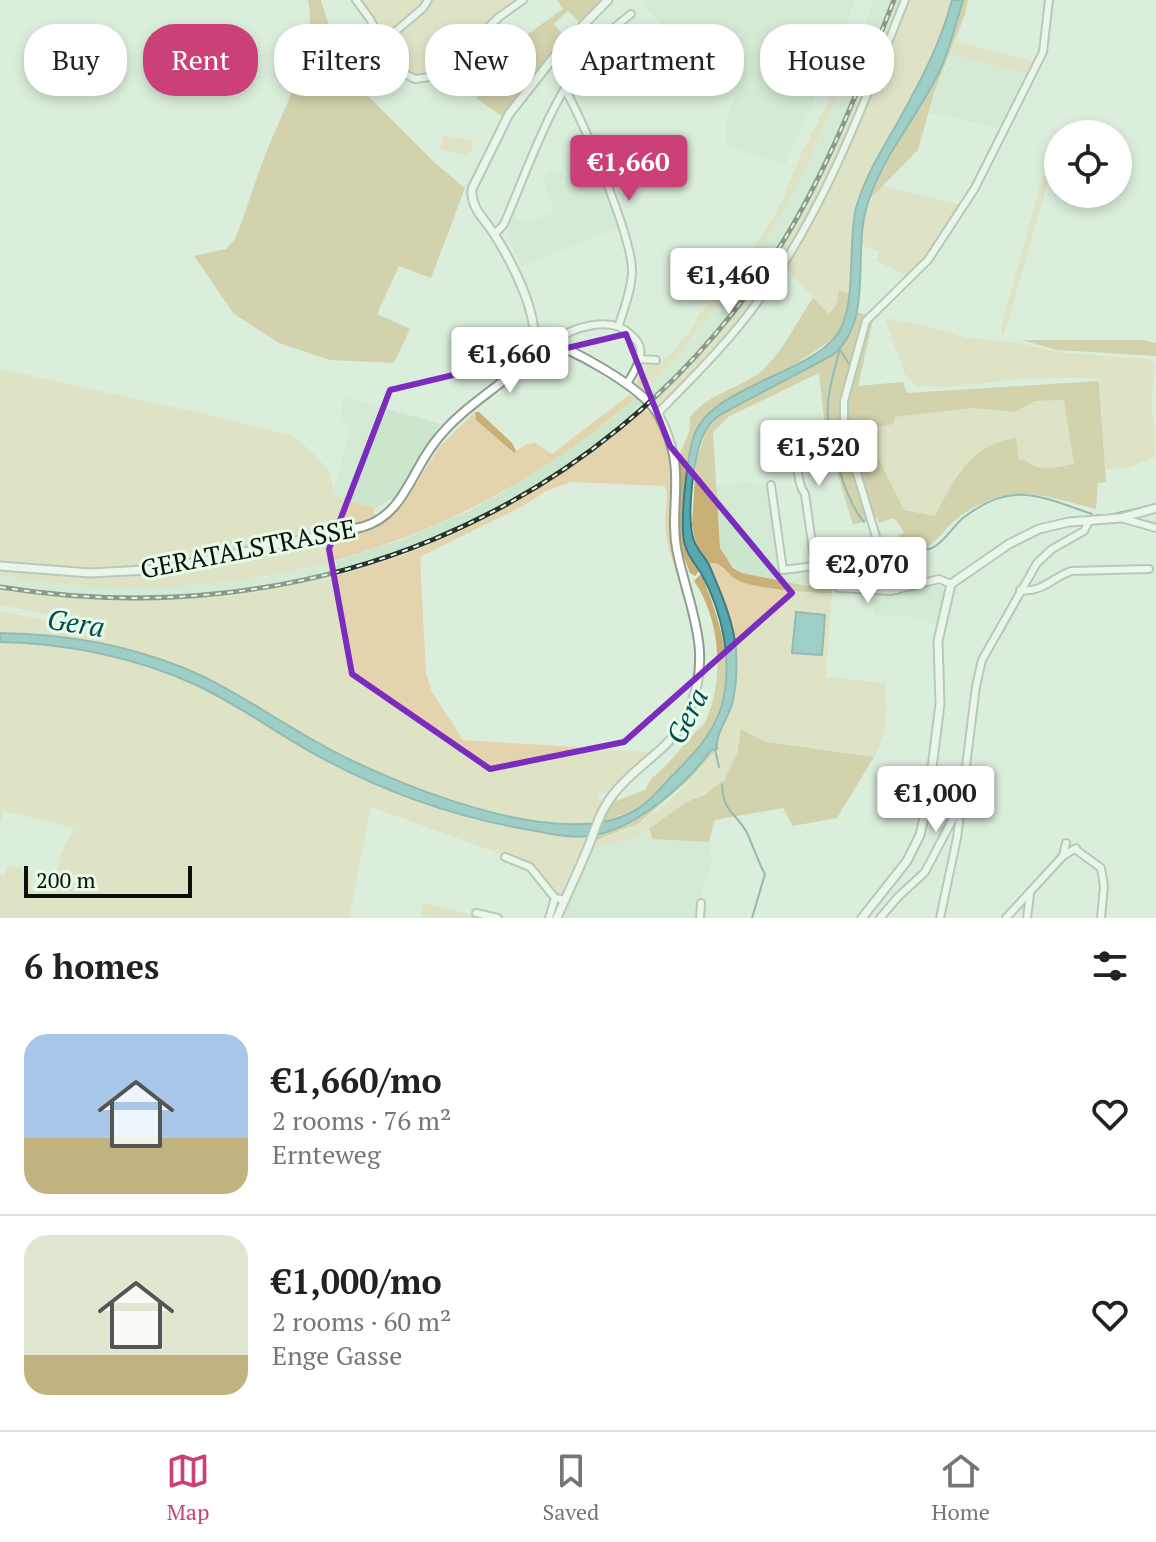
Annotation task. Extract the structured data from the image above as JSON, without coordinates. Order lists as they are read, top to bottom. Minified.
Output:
{"streets":{"street":["GERATALSTRASSE"]},"water":["Gera"],"scale_bar":"200 m","page":{"chip":["Buy","Rent","Filters","New","Apartment","House"],"price":["€1,660","€1,460","€1,660","€1,520","€2,070","€1,000"],"scale":"200 m","heading":"6 homes","list":[{"name":"€1,660/mo","note":"2 rooms · 76 m² · Ernteweg"},{"name":"€1,000/mo","note":"2 rooms · 60 m² · Enge Gasse"}],"tabs":["Map","Saved","Home"]}}
